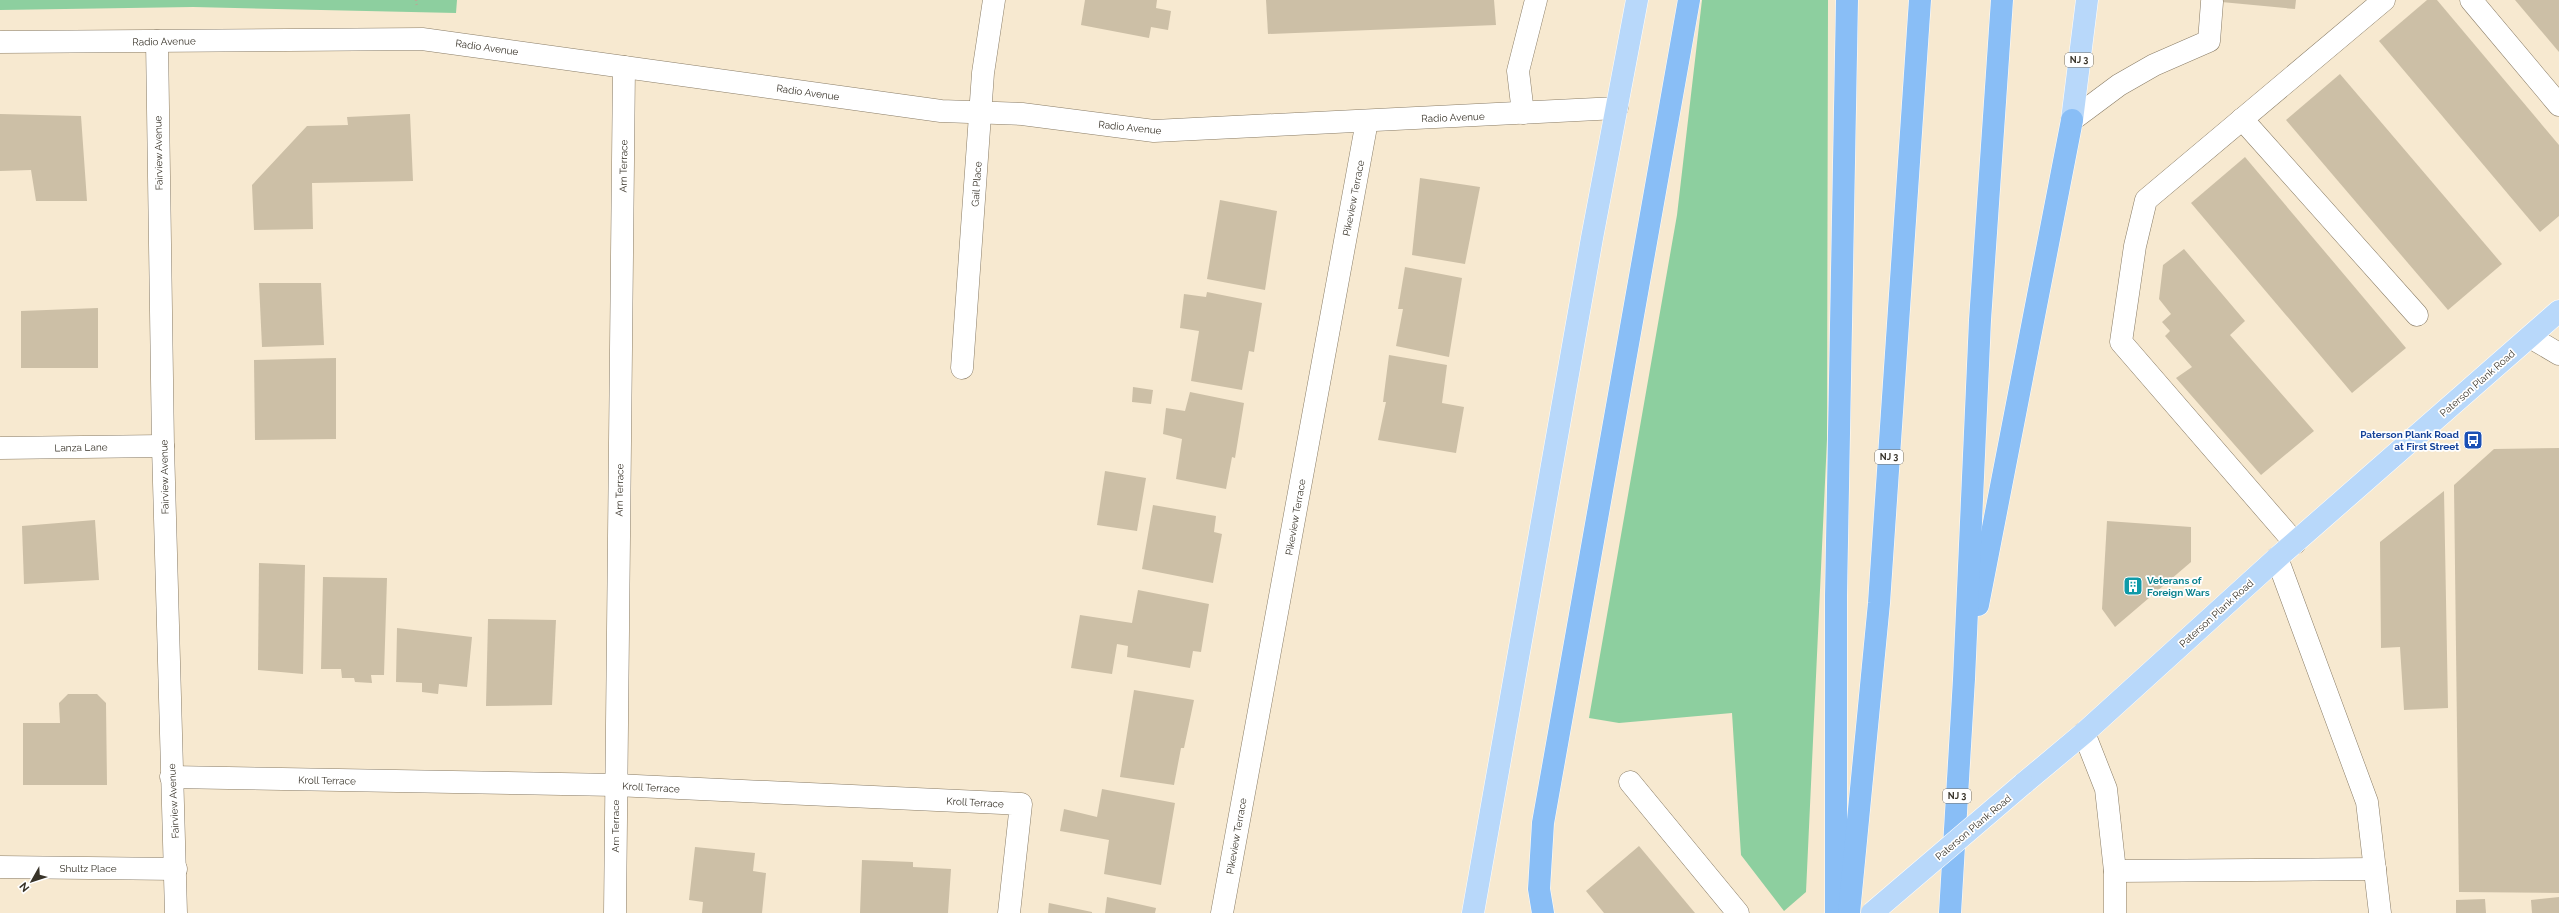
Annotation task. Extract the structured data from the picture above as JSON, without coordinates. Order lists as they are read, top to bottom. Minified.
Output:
{"streets":{"highway":["NJ 3"],"main road":["Paterson Plank Road"],"street":["Radio Avenue","Fairview Avenue","Arn Terrace","Gail Place","Pikeview Terrace","Lanza Lane","Kroll Terrace","Shultz Place"]},"crossings":[["Radio Avenue","Fairview Avenue"],["Radio Avenue","Arn Terrace"],["Radio Avenue","Gail Place"],["Radio Avenue","Pikeview Terrace"],["Fairview Avenue","Lanza Lane"],["Fairview Avenue","Kroll Terrace"],["Fairview Avenue","Shultz Place"],["Arn Terrace","Kroll Terrace"]],"places":{"bus stop":["Paterson Plank Road at First Street"],"building":["Veterans of Foreign Wars"]},"north":"bottom left"}
